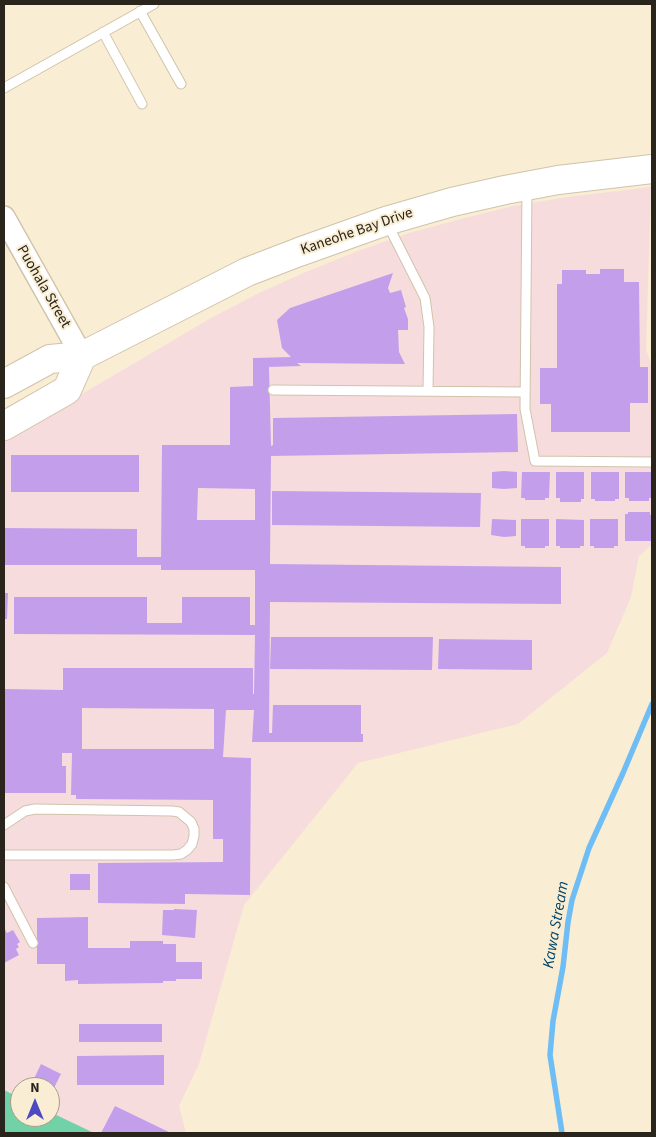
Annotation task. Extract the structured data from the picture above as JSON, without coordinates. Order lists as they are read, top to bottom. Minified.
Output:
{"streets":{"main road":["Kaneohe Bay Drive"],"street":["Puohala Street"]},"crossings":[["Kaneohe Bay Drive","Puohala Street"]],"water":["Kawa Stream"],"north":"top"}
